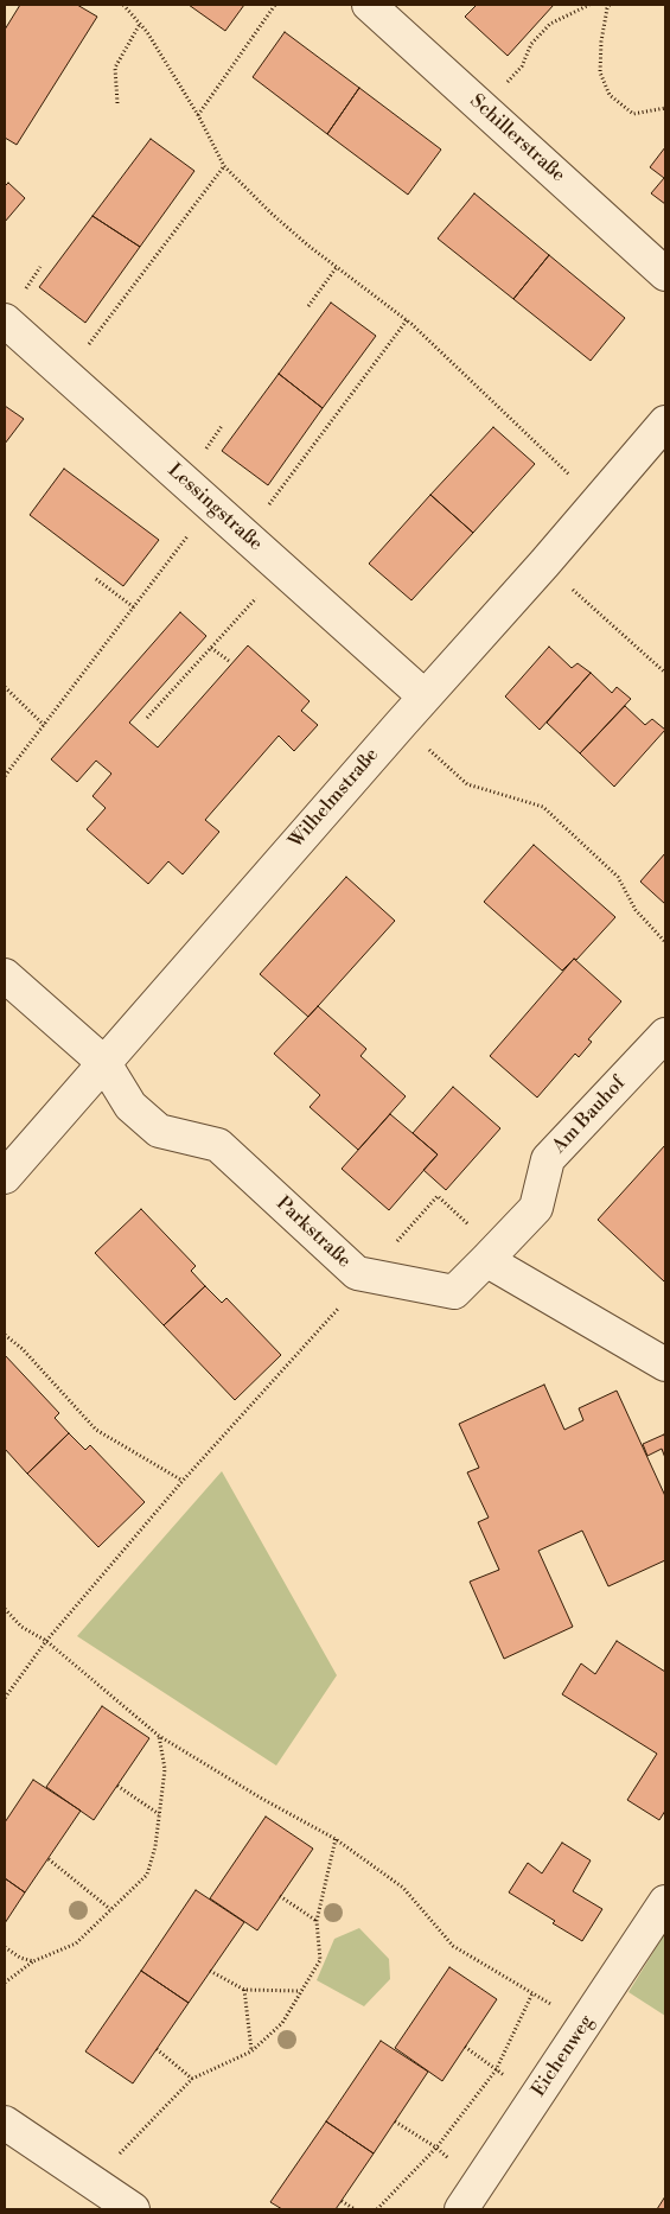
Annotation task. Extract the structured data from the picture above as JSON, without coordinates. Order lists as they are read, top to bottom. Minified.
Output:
{"streets":{"street":["Schillerstraße","Lessingstraße","Wilhelmstraße","Am Bauhof","Parkstraße","Eichenweg"]},"crossings":[["Lessingstraße","Wilhelmstraße"],["Wilhelmstraße","Parkstraße"],["Am Bauhof","Parkstraße"]]}
